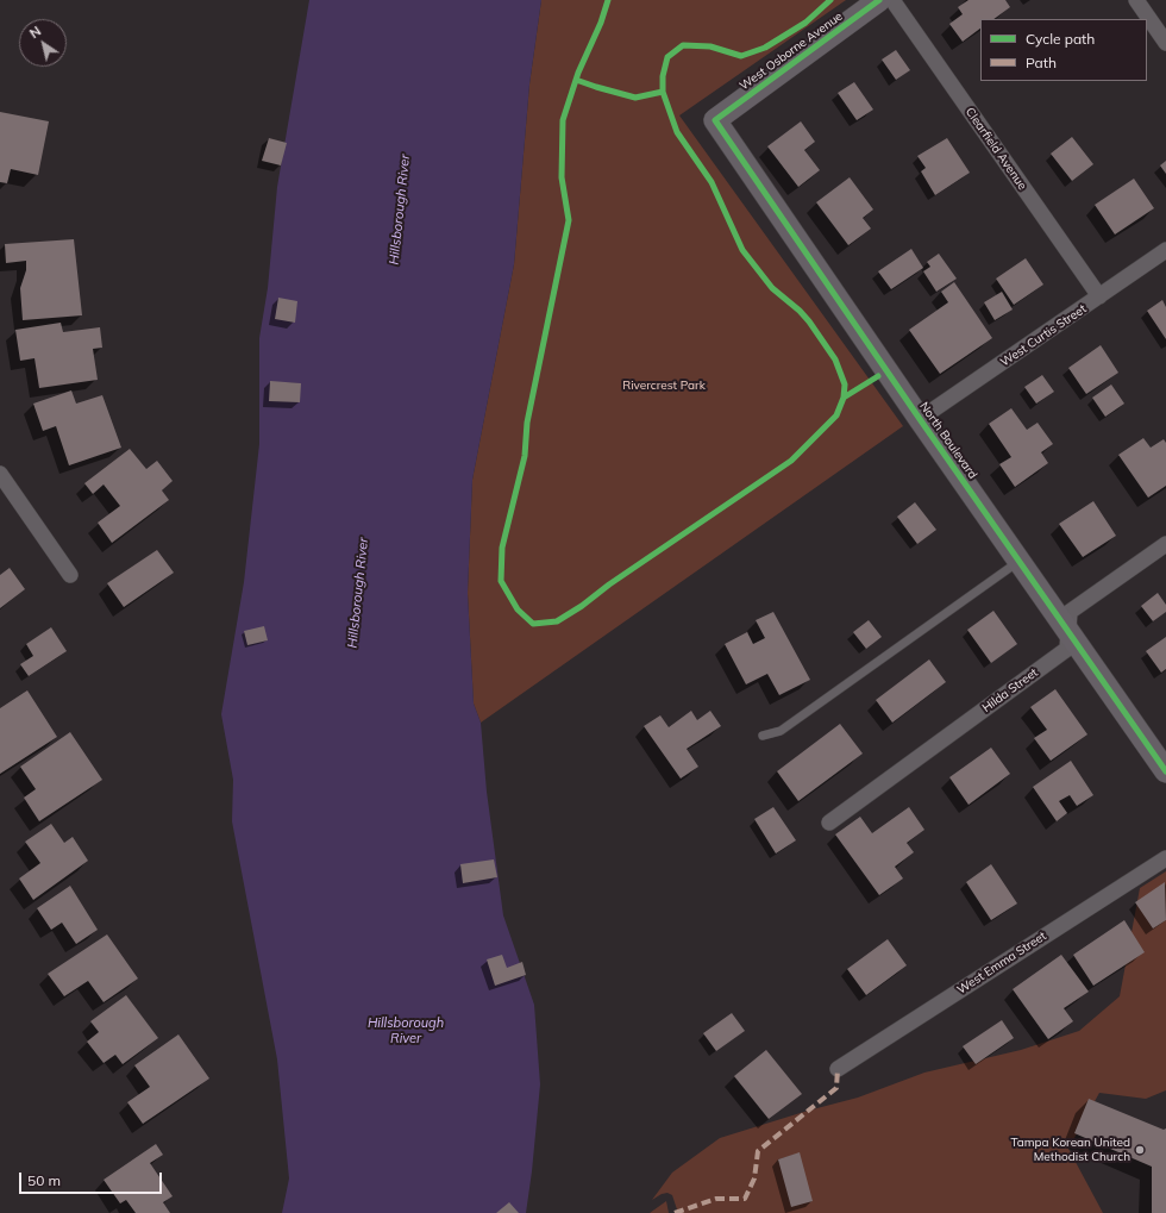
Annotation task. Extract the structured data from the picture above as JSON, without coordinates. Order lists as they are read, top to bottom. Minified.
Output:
{"streets":{"street":["West Osborne Avenue","Clearfield Avenue","West Curtis Street","North Boulevard","Hilda Street","West Emma Street"]},"crossings":[["West Osborne Avenue","North Boulevard"],["Clearfield Avenue","West Curtis Street"],["West Curtis Street","North Boulevard"],["North Boulevard","Hilda Street"]],"water":["Hillsborough River"],"parks":["Rivercrest Park"],"places":["Tampa Korean United Methodist Church"],"legend":["Cycle path","Path"],"scale_bar":"50 m","north":"top left"}
